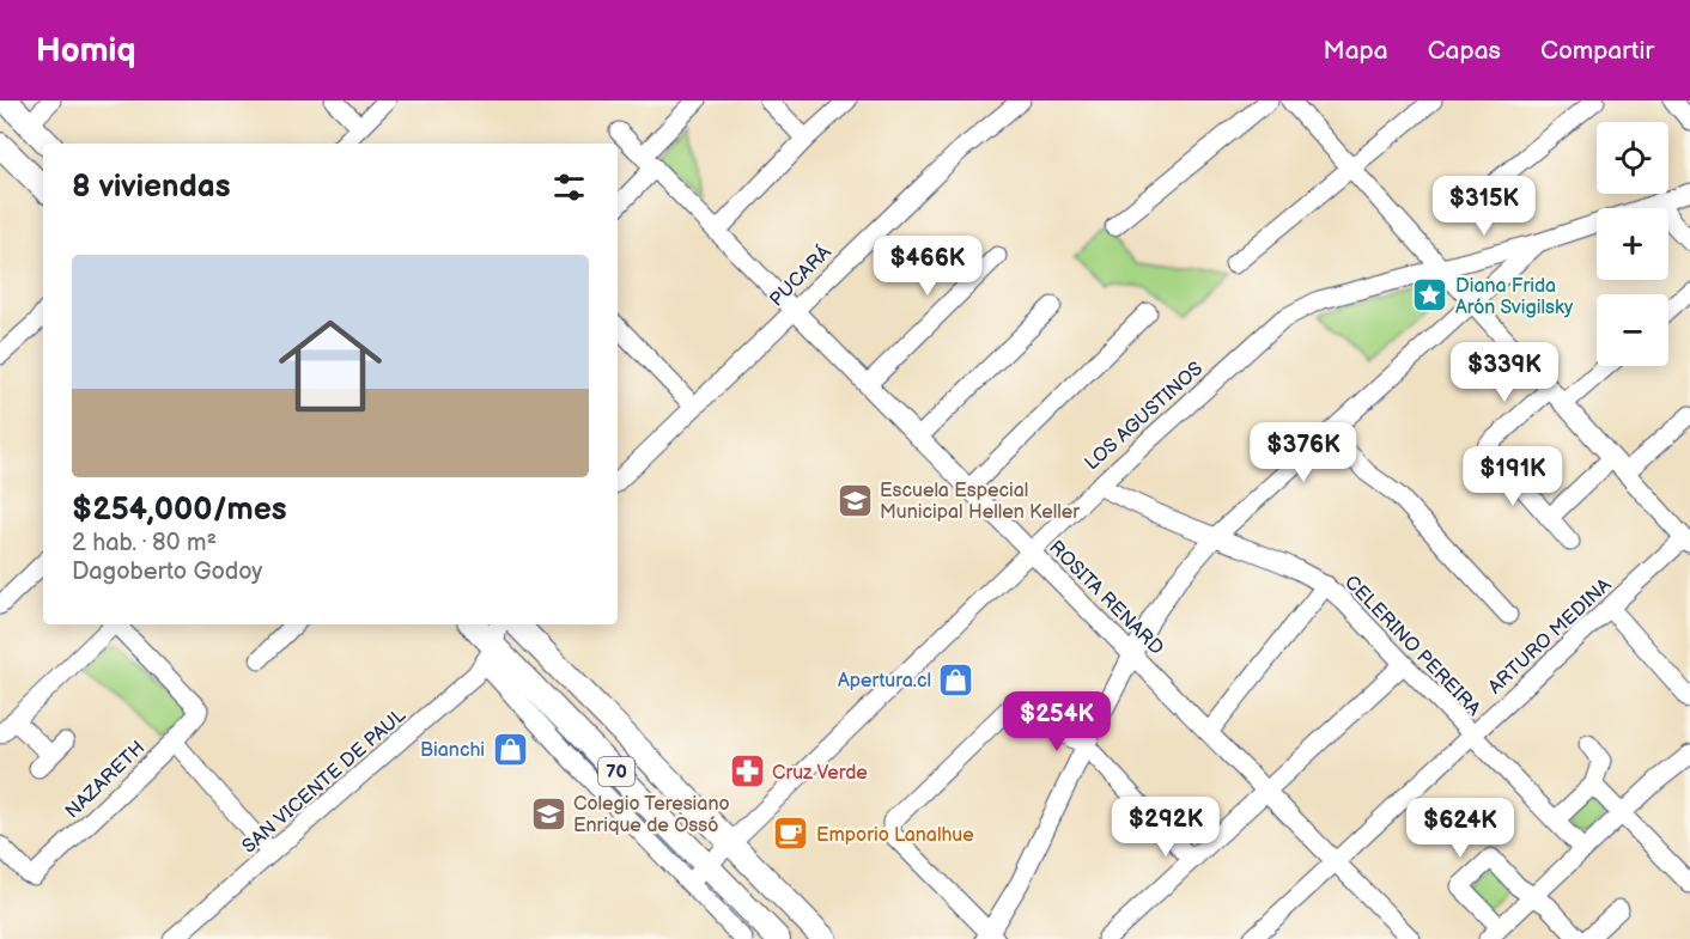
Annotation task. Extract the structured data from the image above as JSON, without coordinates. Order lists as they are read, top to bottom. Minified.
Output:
{"streets":{"main road":["70"],"street":["PUCARÁ","LOS AGUSTINOS","ROSITA RENARD","ARTURO MEDINA","CELERINO PEREIRA","NAZARETH","SAN VICENTE DE PAUL"]},"crossings":[["PUCARÁ","ROSITA RENARD"],["LOS AGUSTINOS","ROSITA RENARD"],["LOS AGUSTINOS","CELERINO PEREIRA"],["LOS AGUSTINOS","70"],["ROSITA RENARD","ARTURO MEDINA"],["ARTURO MEDINA","CELERINO PEREIRA"],["70","SAN VICENTE DE PAUL"]],"places":{"place":["Diana Frida Arón Svigilsky"],"school or university":["Escuela Especial Municipal Hellen Keller","Colegio Teresiano Enrique de Ossó"],"shop":["Apertura.cl","Bianchi"],"pharmacy":["Cruz Verde"],"cafe":["Emporio Lanalhue"]},"page":{"header":"Homiq","nav":["Mapa","Capas","Compartir"],"map_buttons":["+","−"],"heading":"8 viviendas","price":["$315K","$466K","$339K","$376K","$191K","$254K","$292K","$624K"],"list":[{"name":"$254,000/mes","note":"2 hab. · 80 m² · Dagoberto Godoy"}]}}
